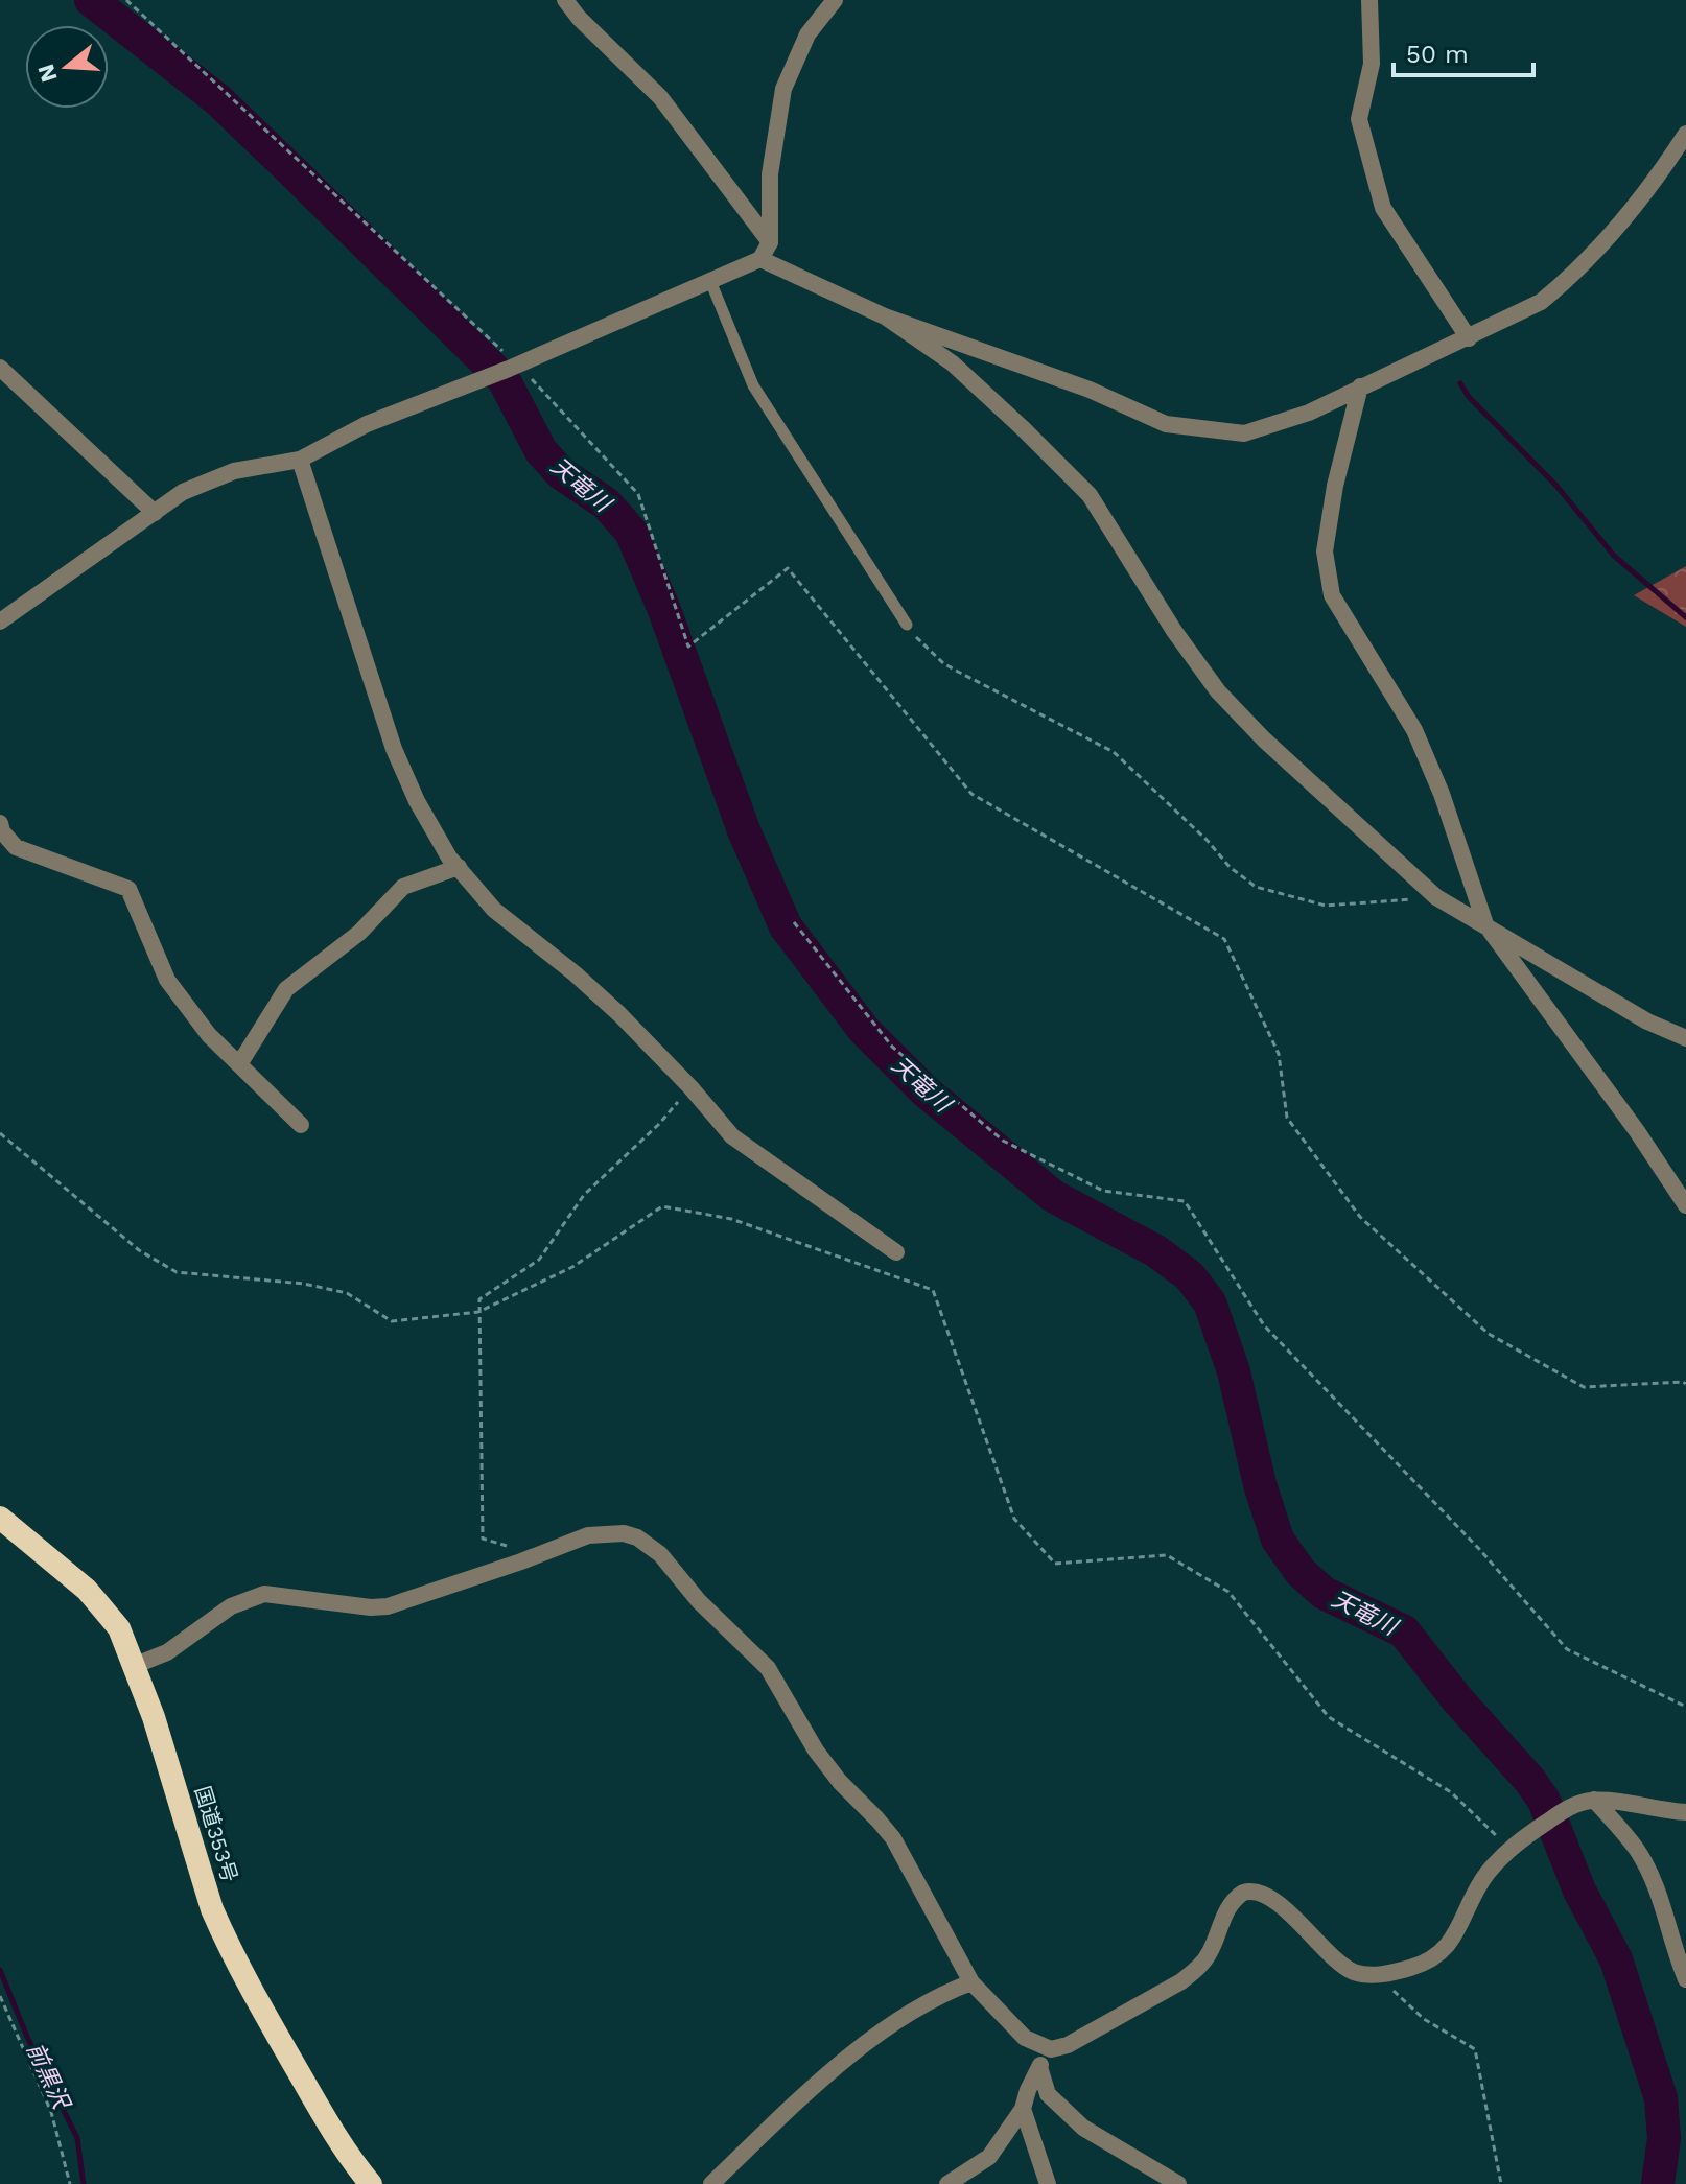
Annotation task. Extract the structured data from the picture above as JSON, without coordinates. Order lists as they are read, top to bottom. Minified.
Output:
{"streets":{"highway":["国道353号"]},"water":["天竜川","前黒沢"],"scale_bar":"50 m","north":"left"}
